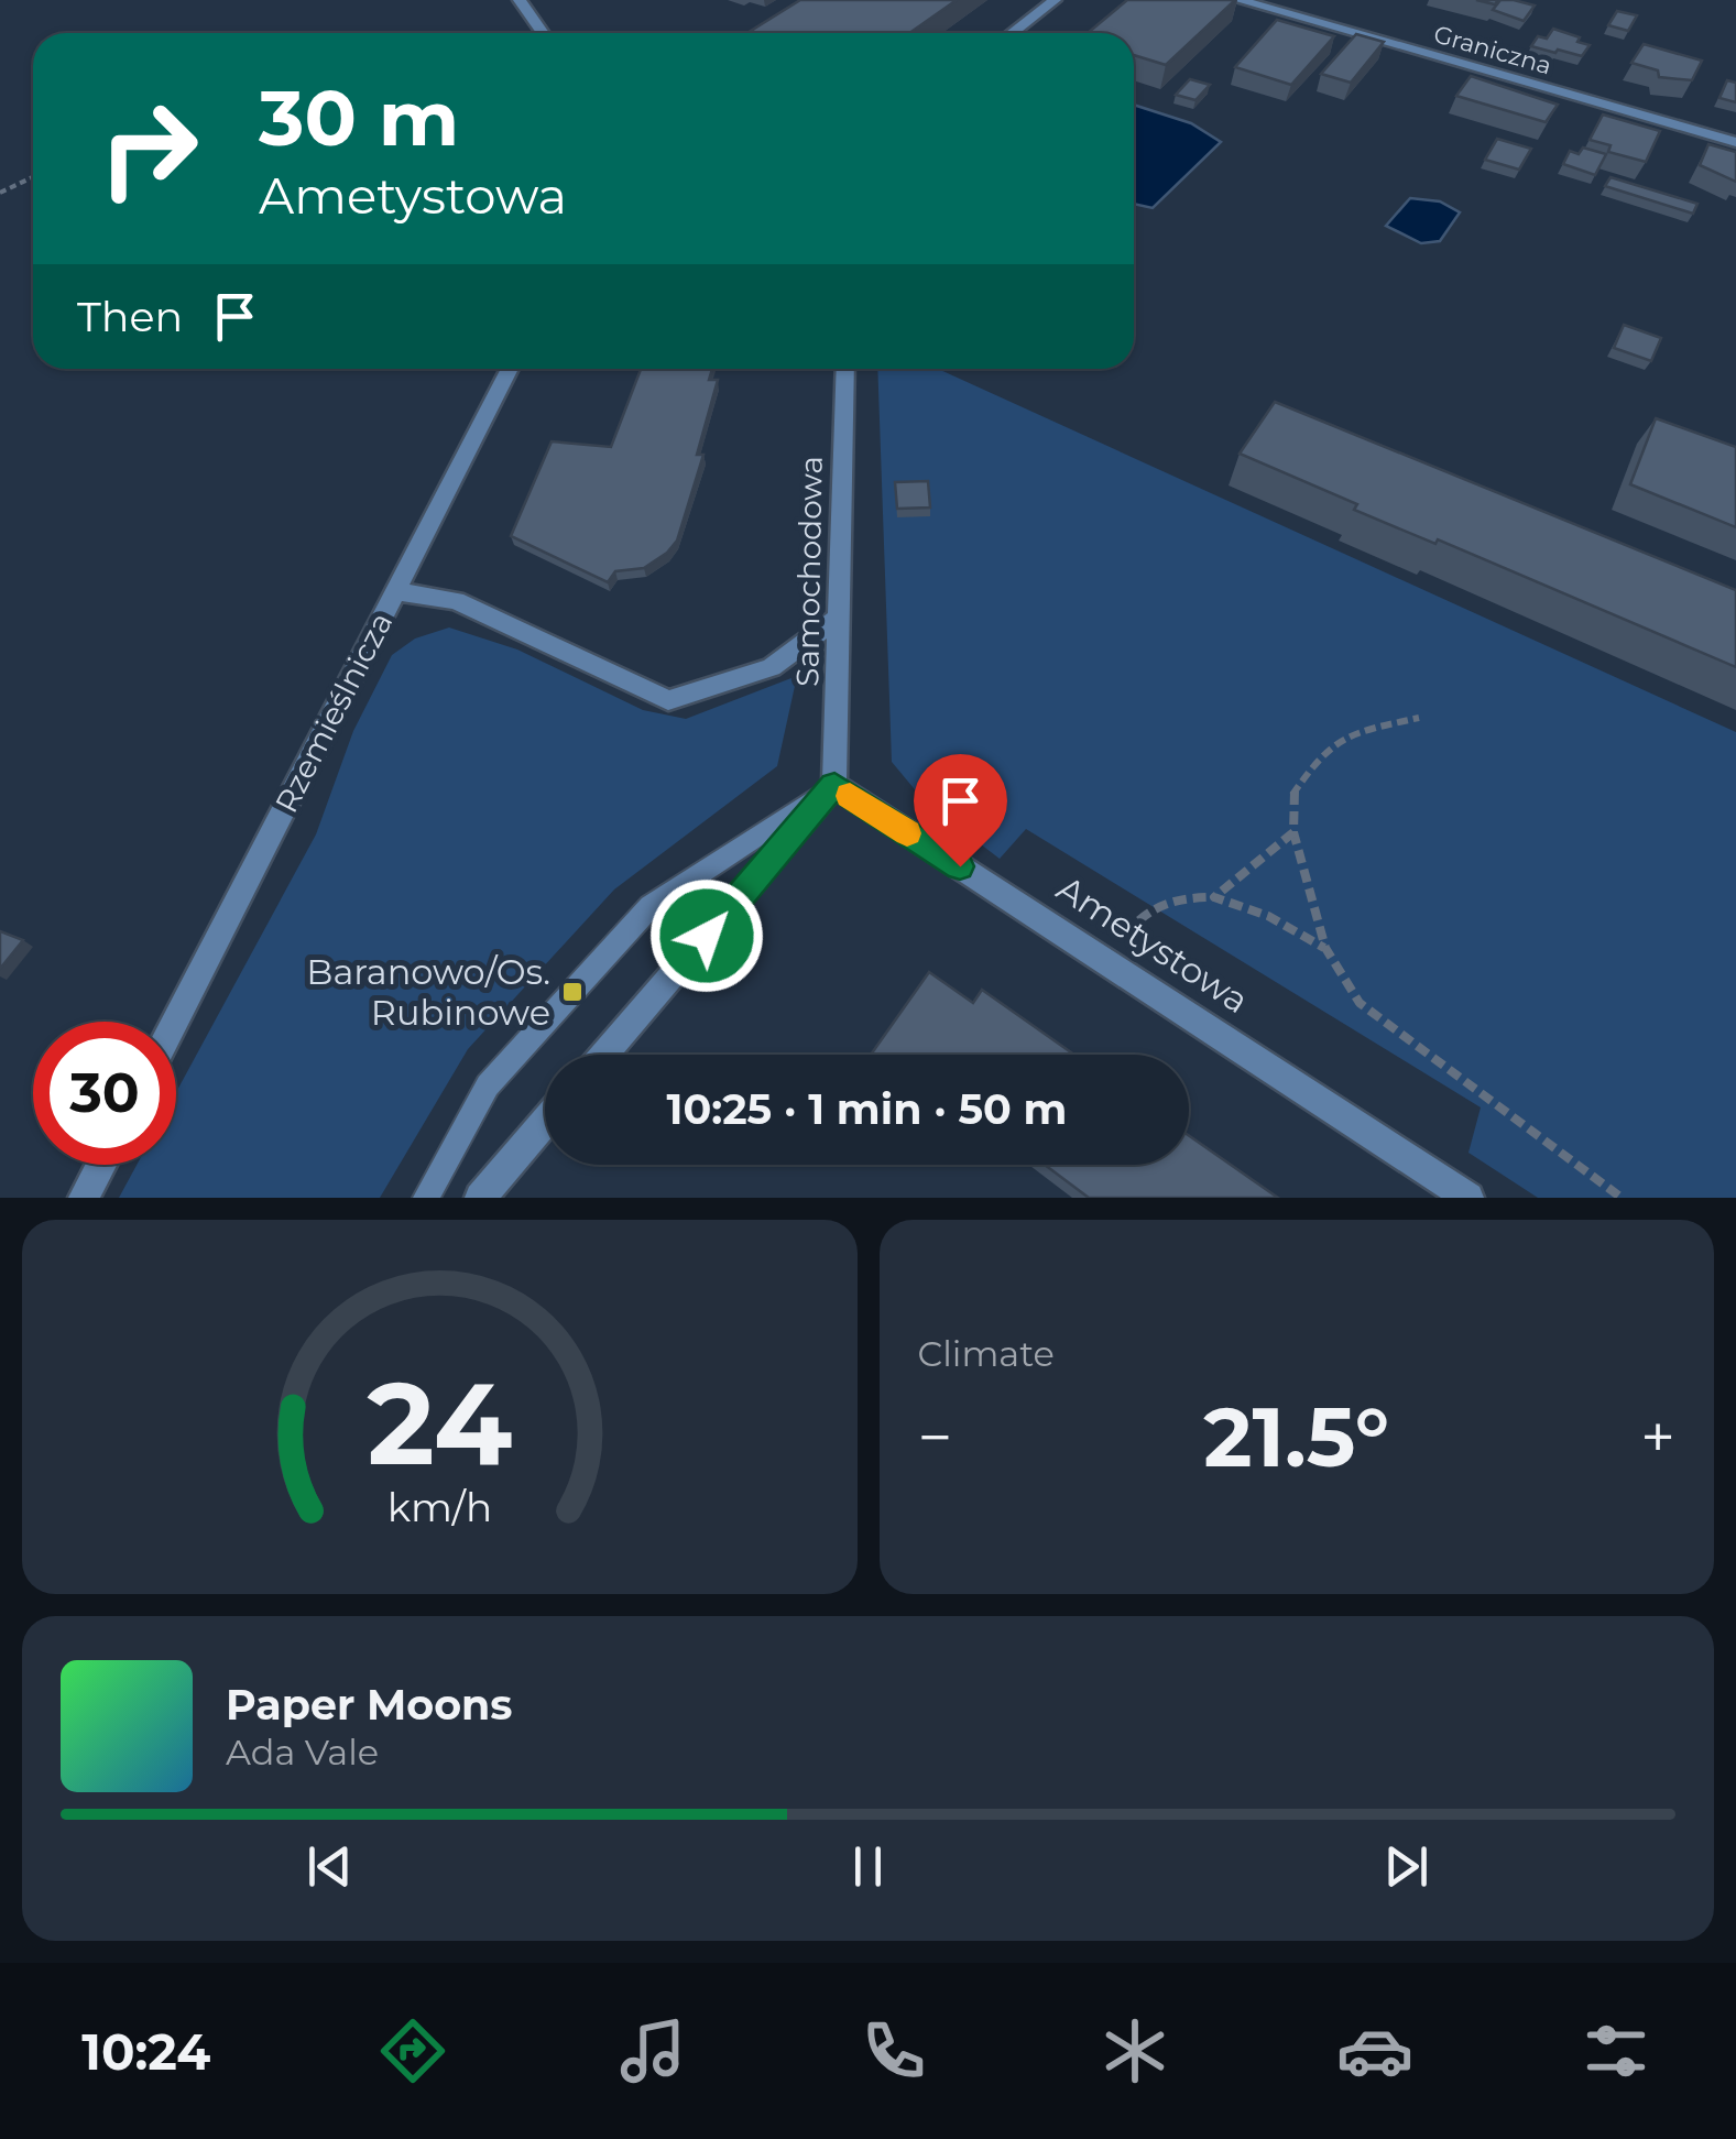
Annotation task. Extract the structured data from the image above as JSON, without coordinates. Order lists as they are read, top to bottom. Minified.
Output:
{"streets":{"street":["Graniczna","Samochodowa","Rzemieślnicza","Ametystowa"]},"crossings":[["Samochodowa","Ametystowa"]],"places":{"transit":["Baranowo/Os. Rubinowe"]},"page":{"turn":["30 m","Ametystowa"],"then":"Then","limit":"30","trip":"10:25 · 1 min · 50 m","tile":"Climate","heat":["−","21.5°","+"],"song":["Paper Moons","Ada Vale"],"tabs":"10:24","gauge":["24","km/h"]}}
